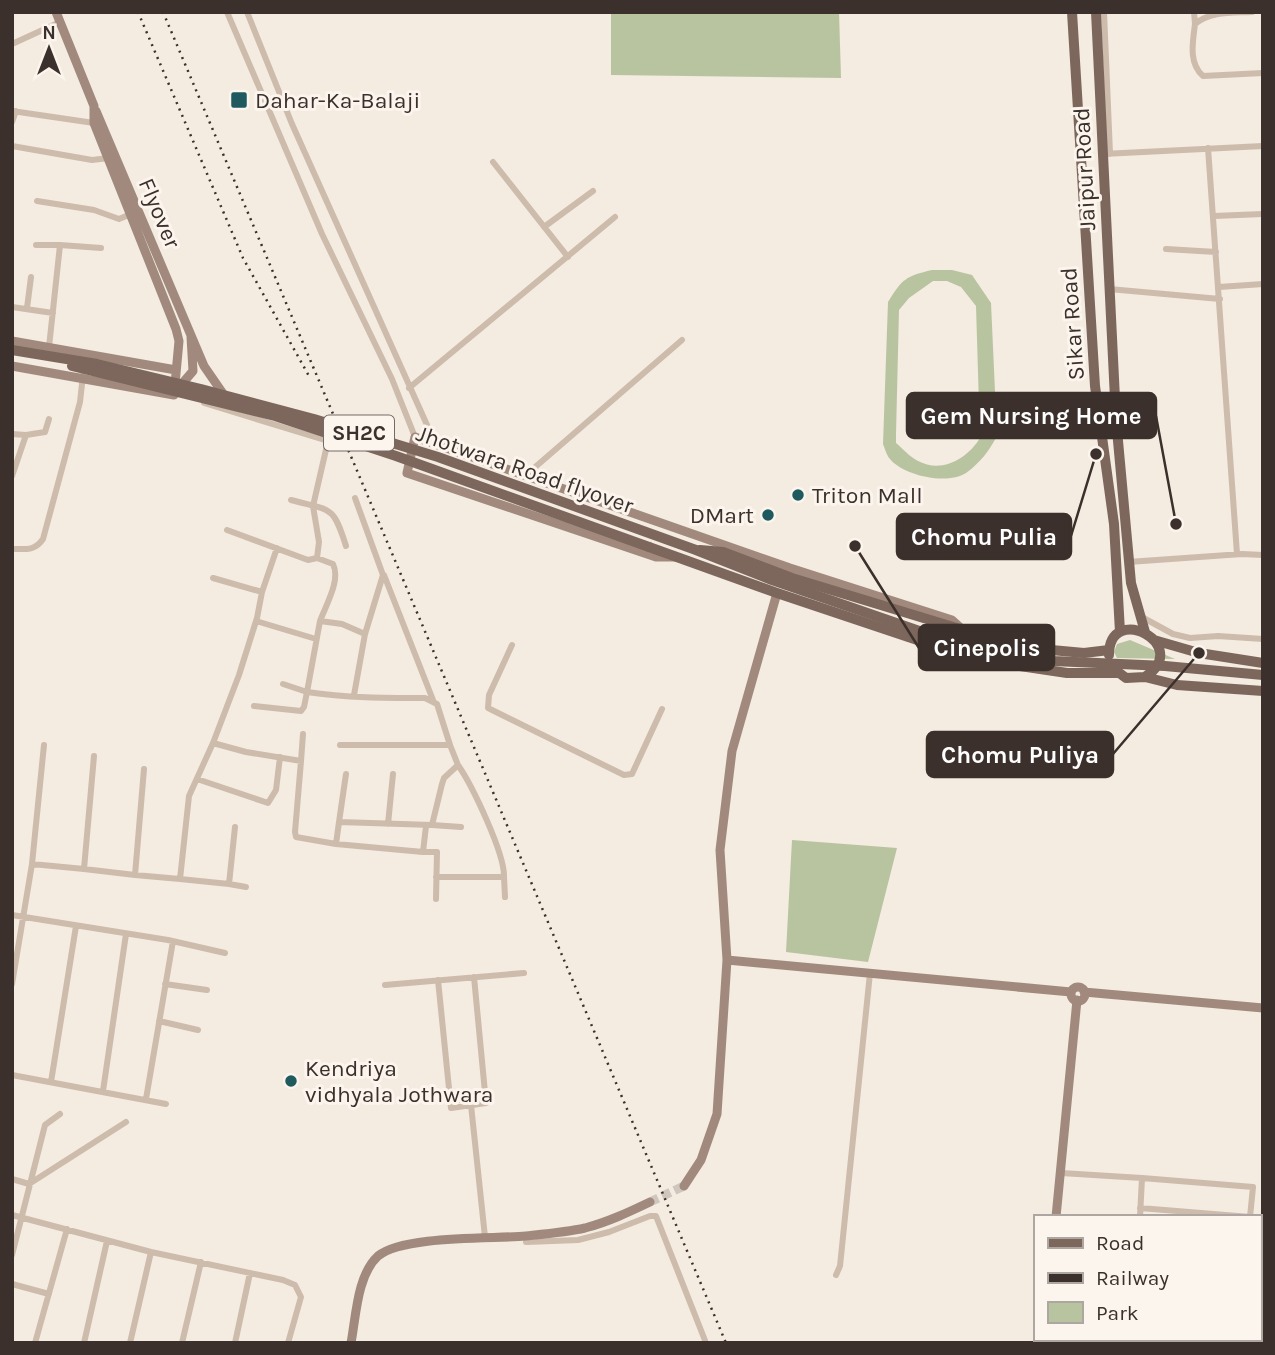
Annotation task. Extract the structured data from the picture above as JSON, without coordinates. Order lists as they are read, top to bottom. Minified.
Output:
{"streets":{"main road":["Jaipur Road","Sikar Road","SH2C","Jhotwara Road flyover"],"street":["Flyover"]},"crossings":[["Flyover","Jhotwara Road flyover"],["Sikar Road","Jhotwara Road flyover"]],"places":{"transit":["Dahar-Ka-Balaji"],"other":["Chomu Pulia","Triton Mall","DMart","Gem Nursing Home","Cinepolis","Chomu Puliya","Kendriya vidhyala Jothwara"]},"legend":["Road","Railway","Park"],"north":"top"}
